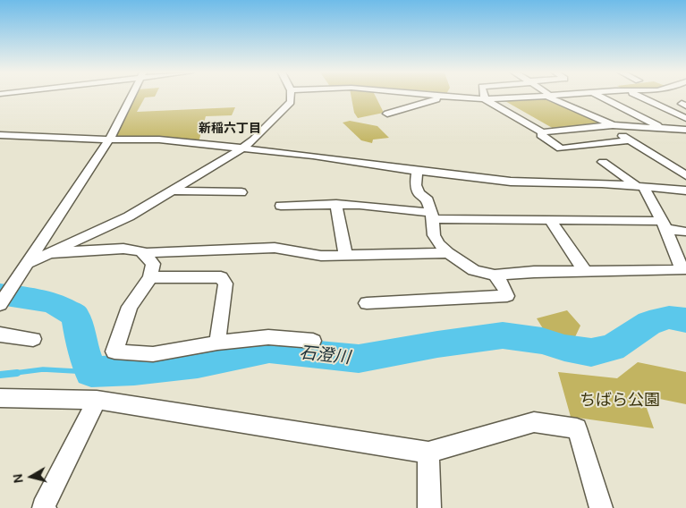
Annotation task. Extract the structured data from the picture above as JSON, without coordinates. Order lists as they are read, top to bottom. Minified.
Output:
{"districts":["新稲六丁目"],"water":["石澄川"],"parks":["ちばら公園"],"north":"left"}
